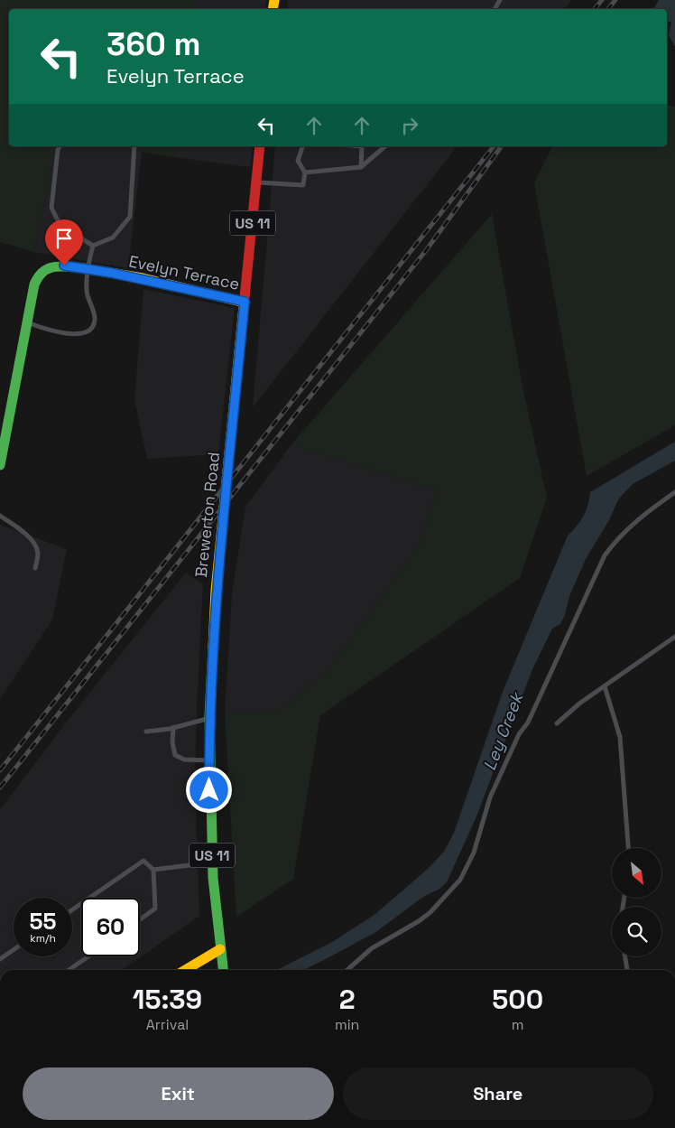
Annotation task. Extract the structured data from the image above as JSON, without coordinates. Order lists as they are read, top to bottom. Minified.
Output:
{"streets":{"main road":["US 11","Evelyn Terrace","Brewerton Road"]},"crossings":[["US 11","Evelyn Terrace"],["US 11","Brewerton Road"],["Evelyn Terrace","Brewerton Road"]],"water":["Ley Creek"],"north":"bottom right","page":{"turn":["360 m","Evelyn Terrace"],"speed":"55 km/h","limit":"60","eta":["15:39","Arrival","2","min","500","m"],"buttons":["Exit","Share"]}}
